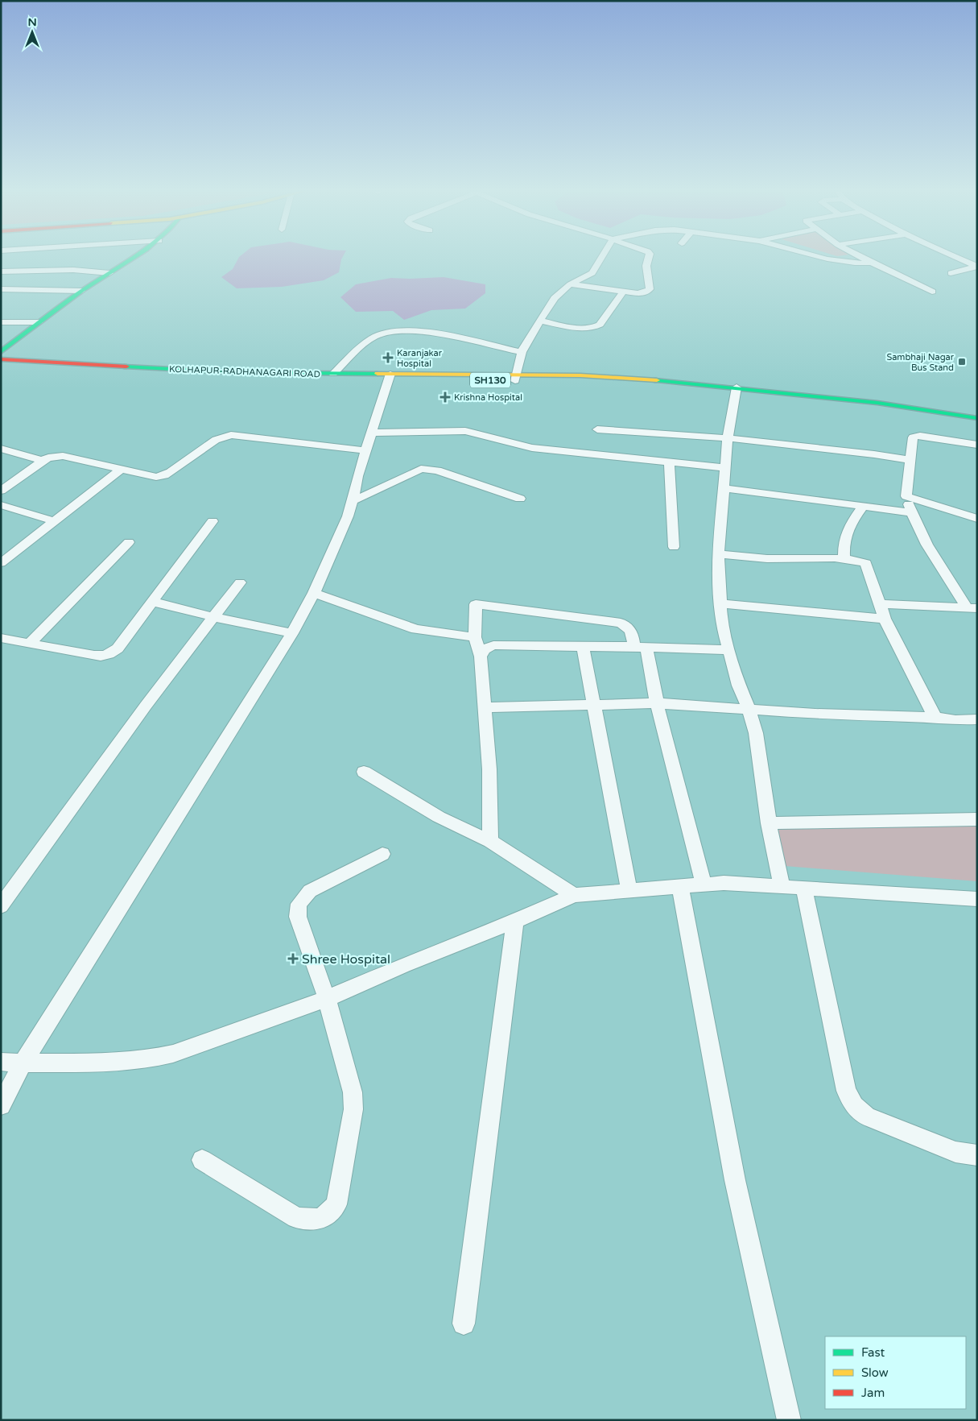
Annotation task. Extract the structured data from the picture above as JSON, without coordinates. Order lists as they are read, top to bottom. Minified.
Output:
{"streets":{"main road":["KOLHAPUR-RADHANAGARI ROAD","SH130"]},"crossings":[["KOLHAPUR-RADHANAGARI ROAD","SH130"]],"places":{"health":["Karanjakar Hospital","Krishna Hospital","Shree Hospital"],"transit":["Sambhaji Nagar Bus Stand"]},"legend":["Fast","Slow","Jam"],"north":"top"}
